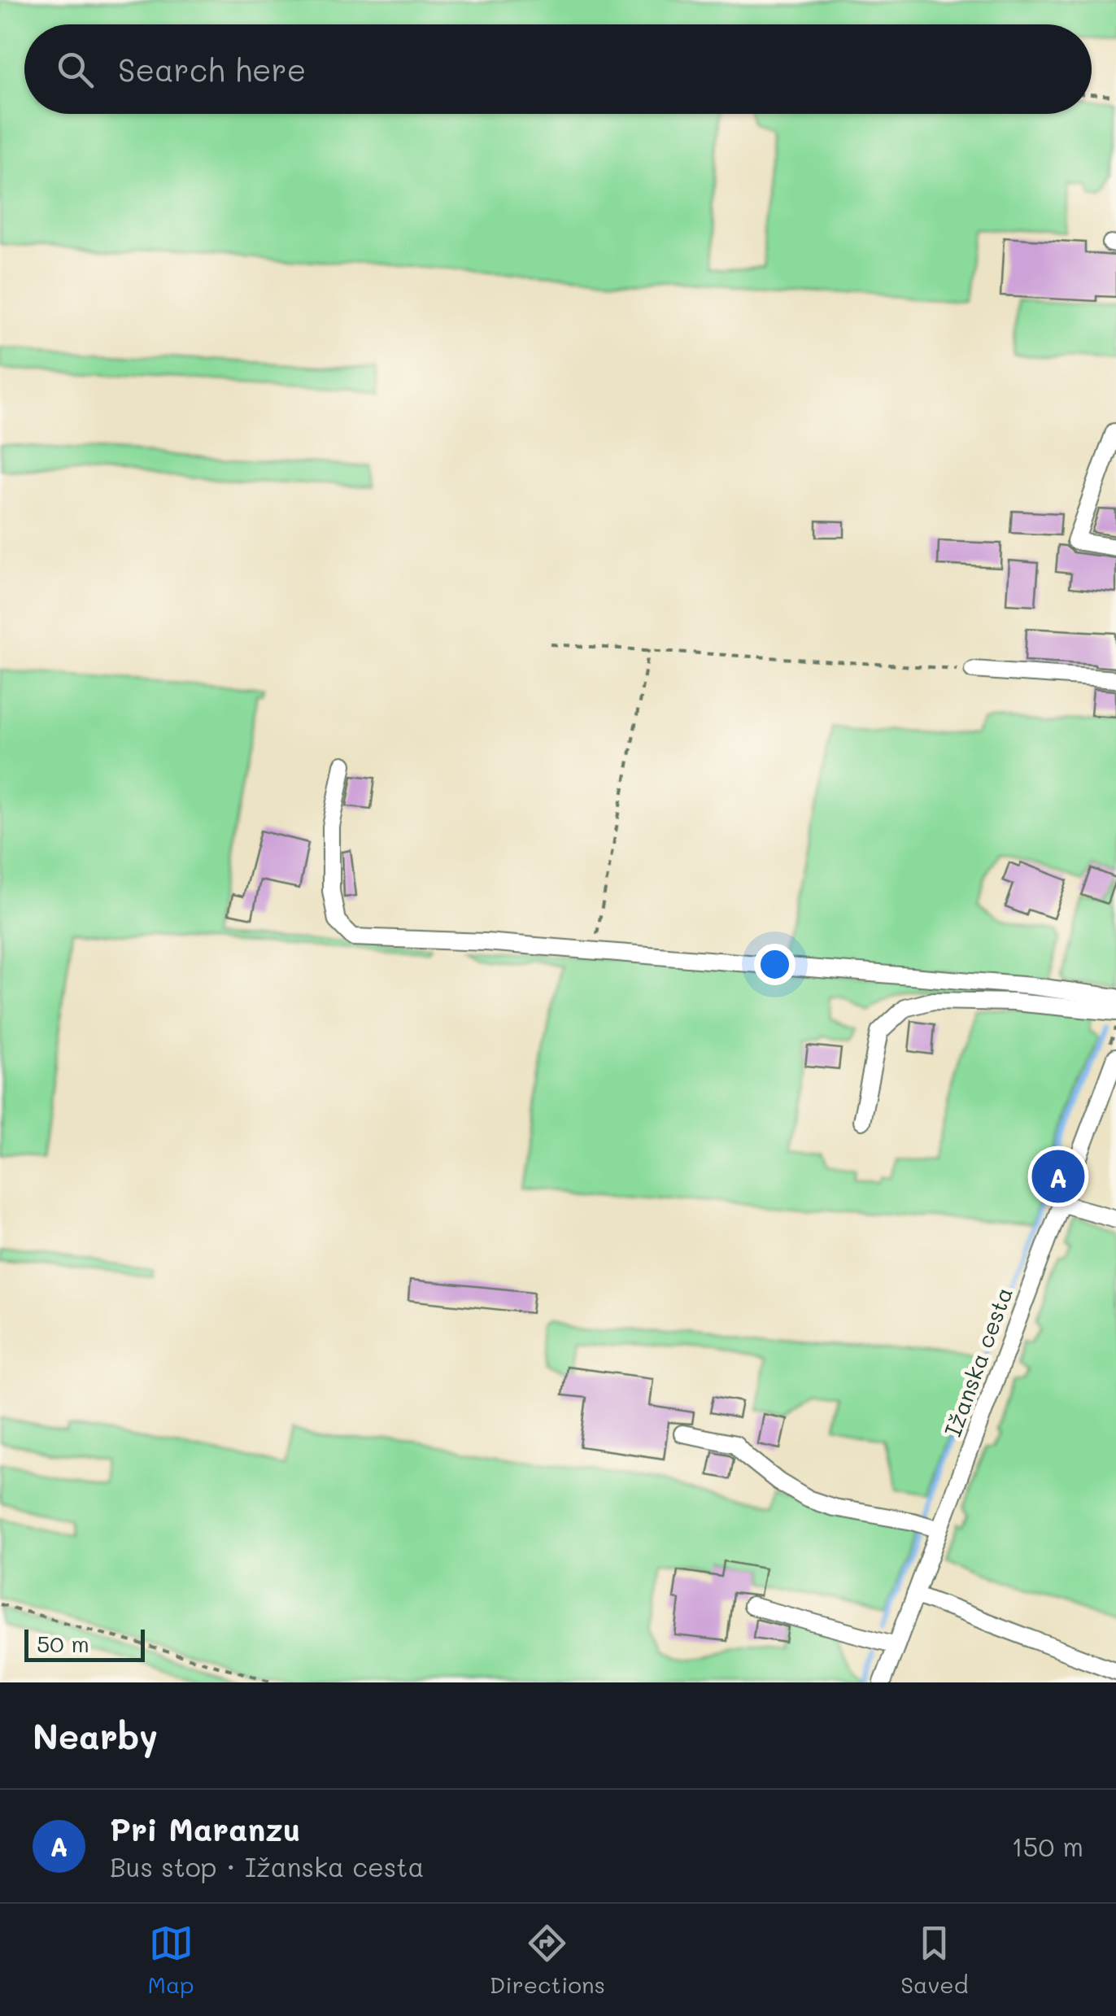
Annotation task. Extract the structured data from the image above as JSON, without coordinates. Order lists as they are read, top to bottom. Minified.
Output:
{"streets":{"street":["Ižanska cesta"]},"scale_bar":"50 m","page":{"search":"Search here","pins":"A","scale":"50 m","heading":"Nearby","list":[{"mark":"A","name":"Pri Maranzu","note":"Bus stop · Ižanska cesta","value":"150 m"}],"nav":["Map","Directions","Saved"]}}
